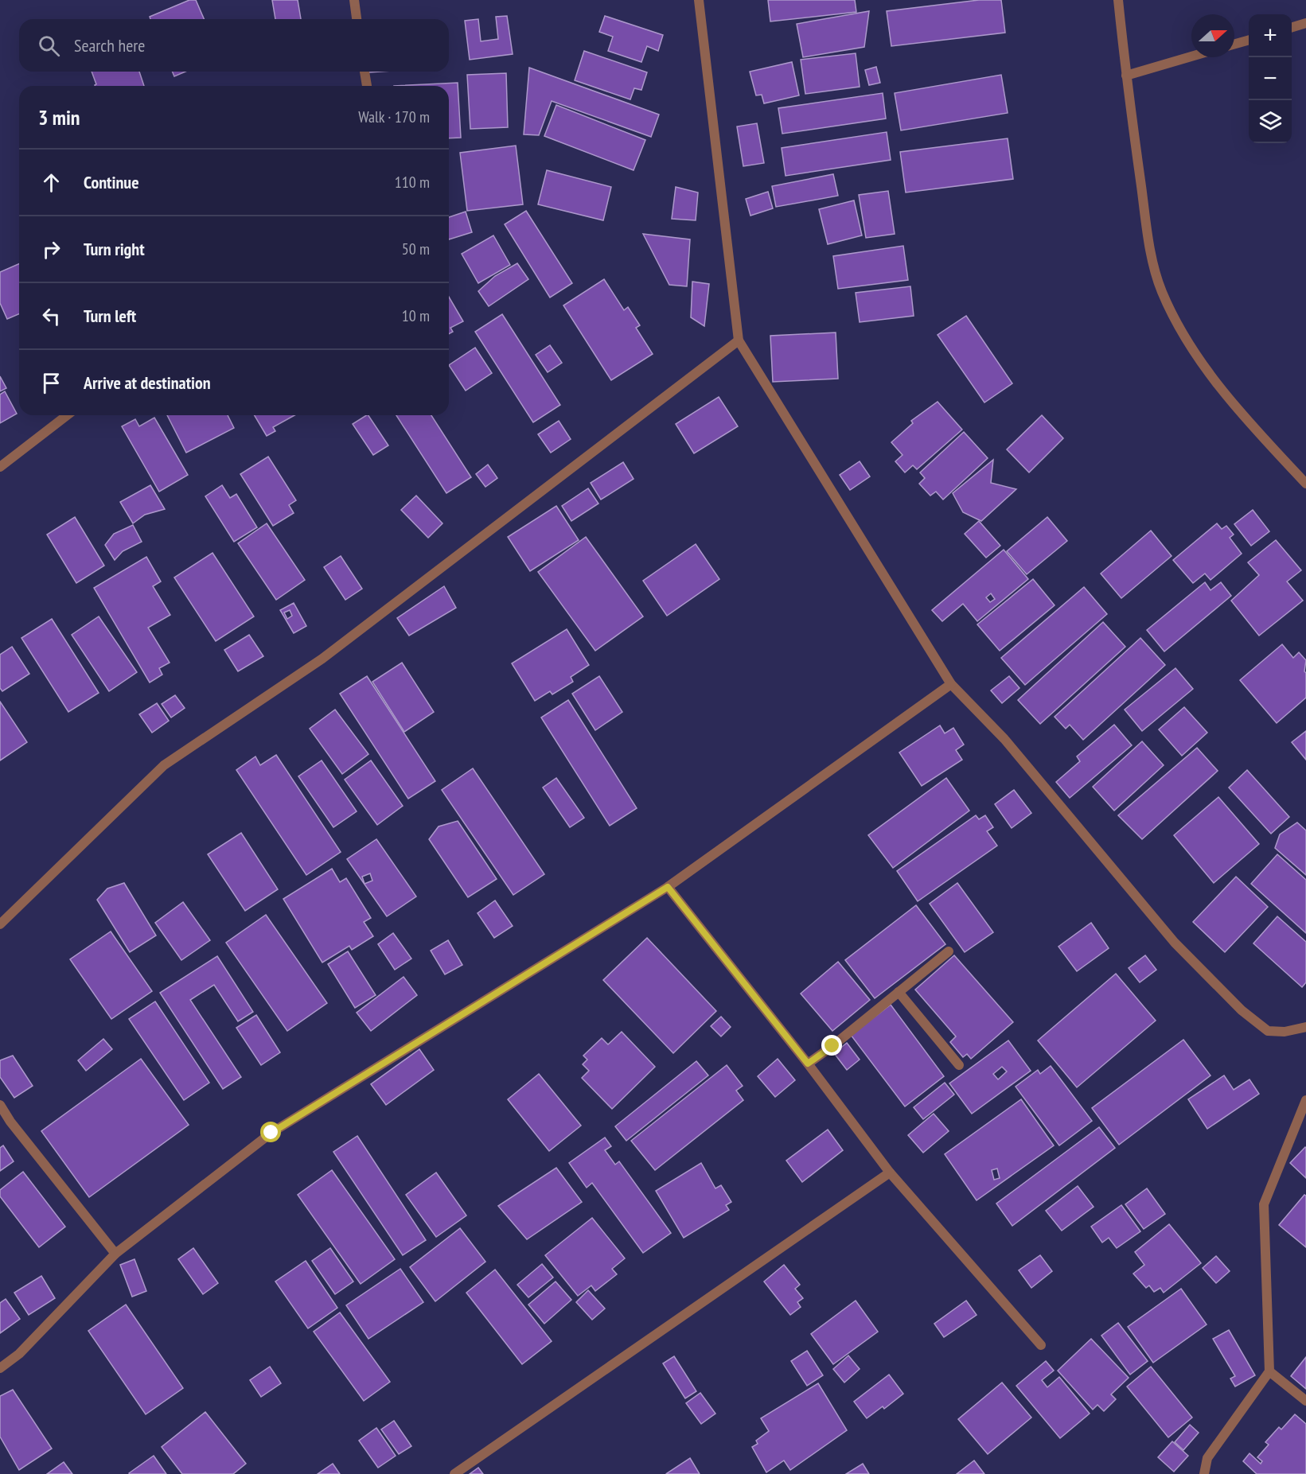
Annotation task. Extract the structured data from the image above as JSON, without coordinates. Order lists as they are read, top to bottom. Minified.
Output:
{"north":"right","page":{"map_buttons":["+","−"],"search":"Search here","heading":["3 min","Walk · 170 m"],"list":[["Continue","110 m"],["Turn right","50 m"],["Turn left","10 m"],"Arrive at destination"]}}
